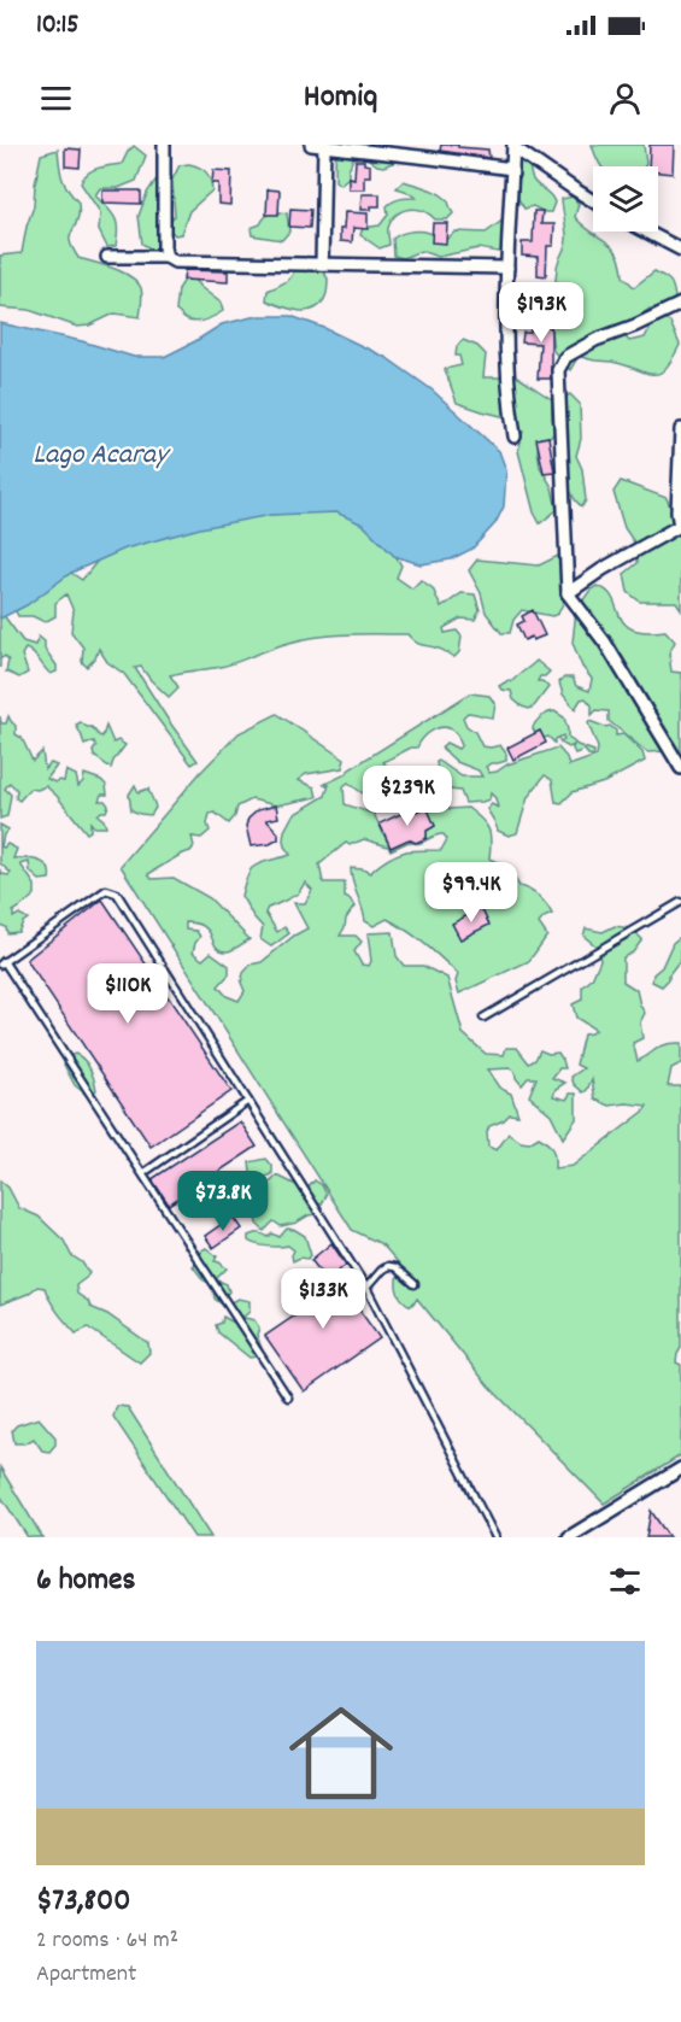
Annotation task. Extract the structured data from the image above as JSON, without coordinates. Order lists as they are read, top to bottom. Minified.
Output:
{"water":["Lago Acaray"],"page":{"status":"10:15","header":"Homiq","price":["$193K","$239K","$99.4K","$110K","$73.8K","$133K"],"heading":"6 homes","list":[{"name":"$73,800","note":"2 rooms · 64 m² · Apartment"}]}}
